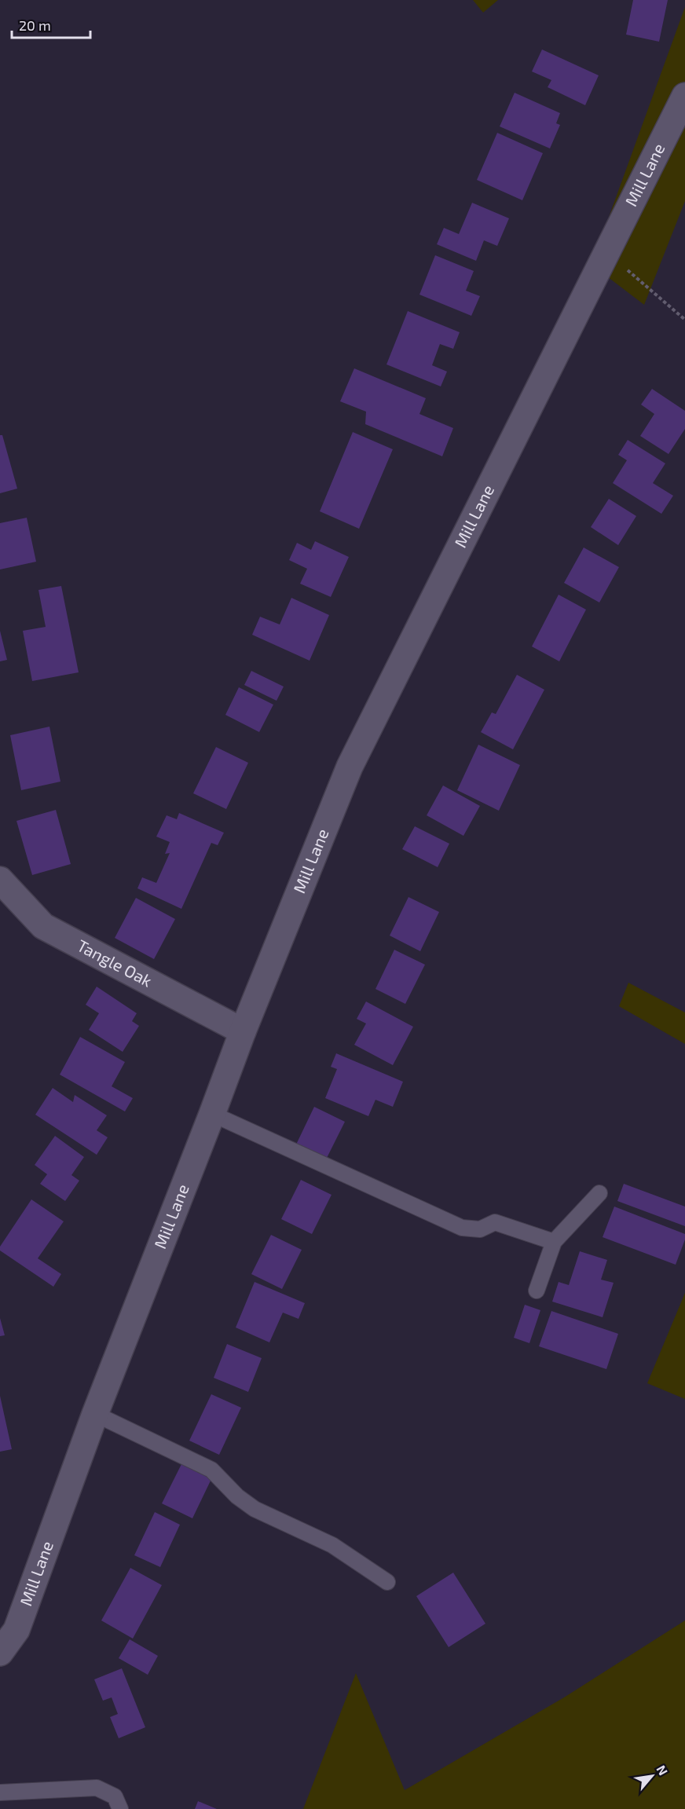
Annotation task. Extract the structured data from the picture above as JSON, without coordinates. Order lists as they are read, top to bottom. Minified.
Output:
{"streets":{"street":["Mill Lane","Tangle Oak"]},"crossings":[["Mill Lane","Tangle Oak"]],"scale_bar":"20 m","north":"top right"}
